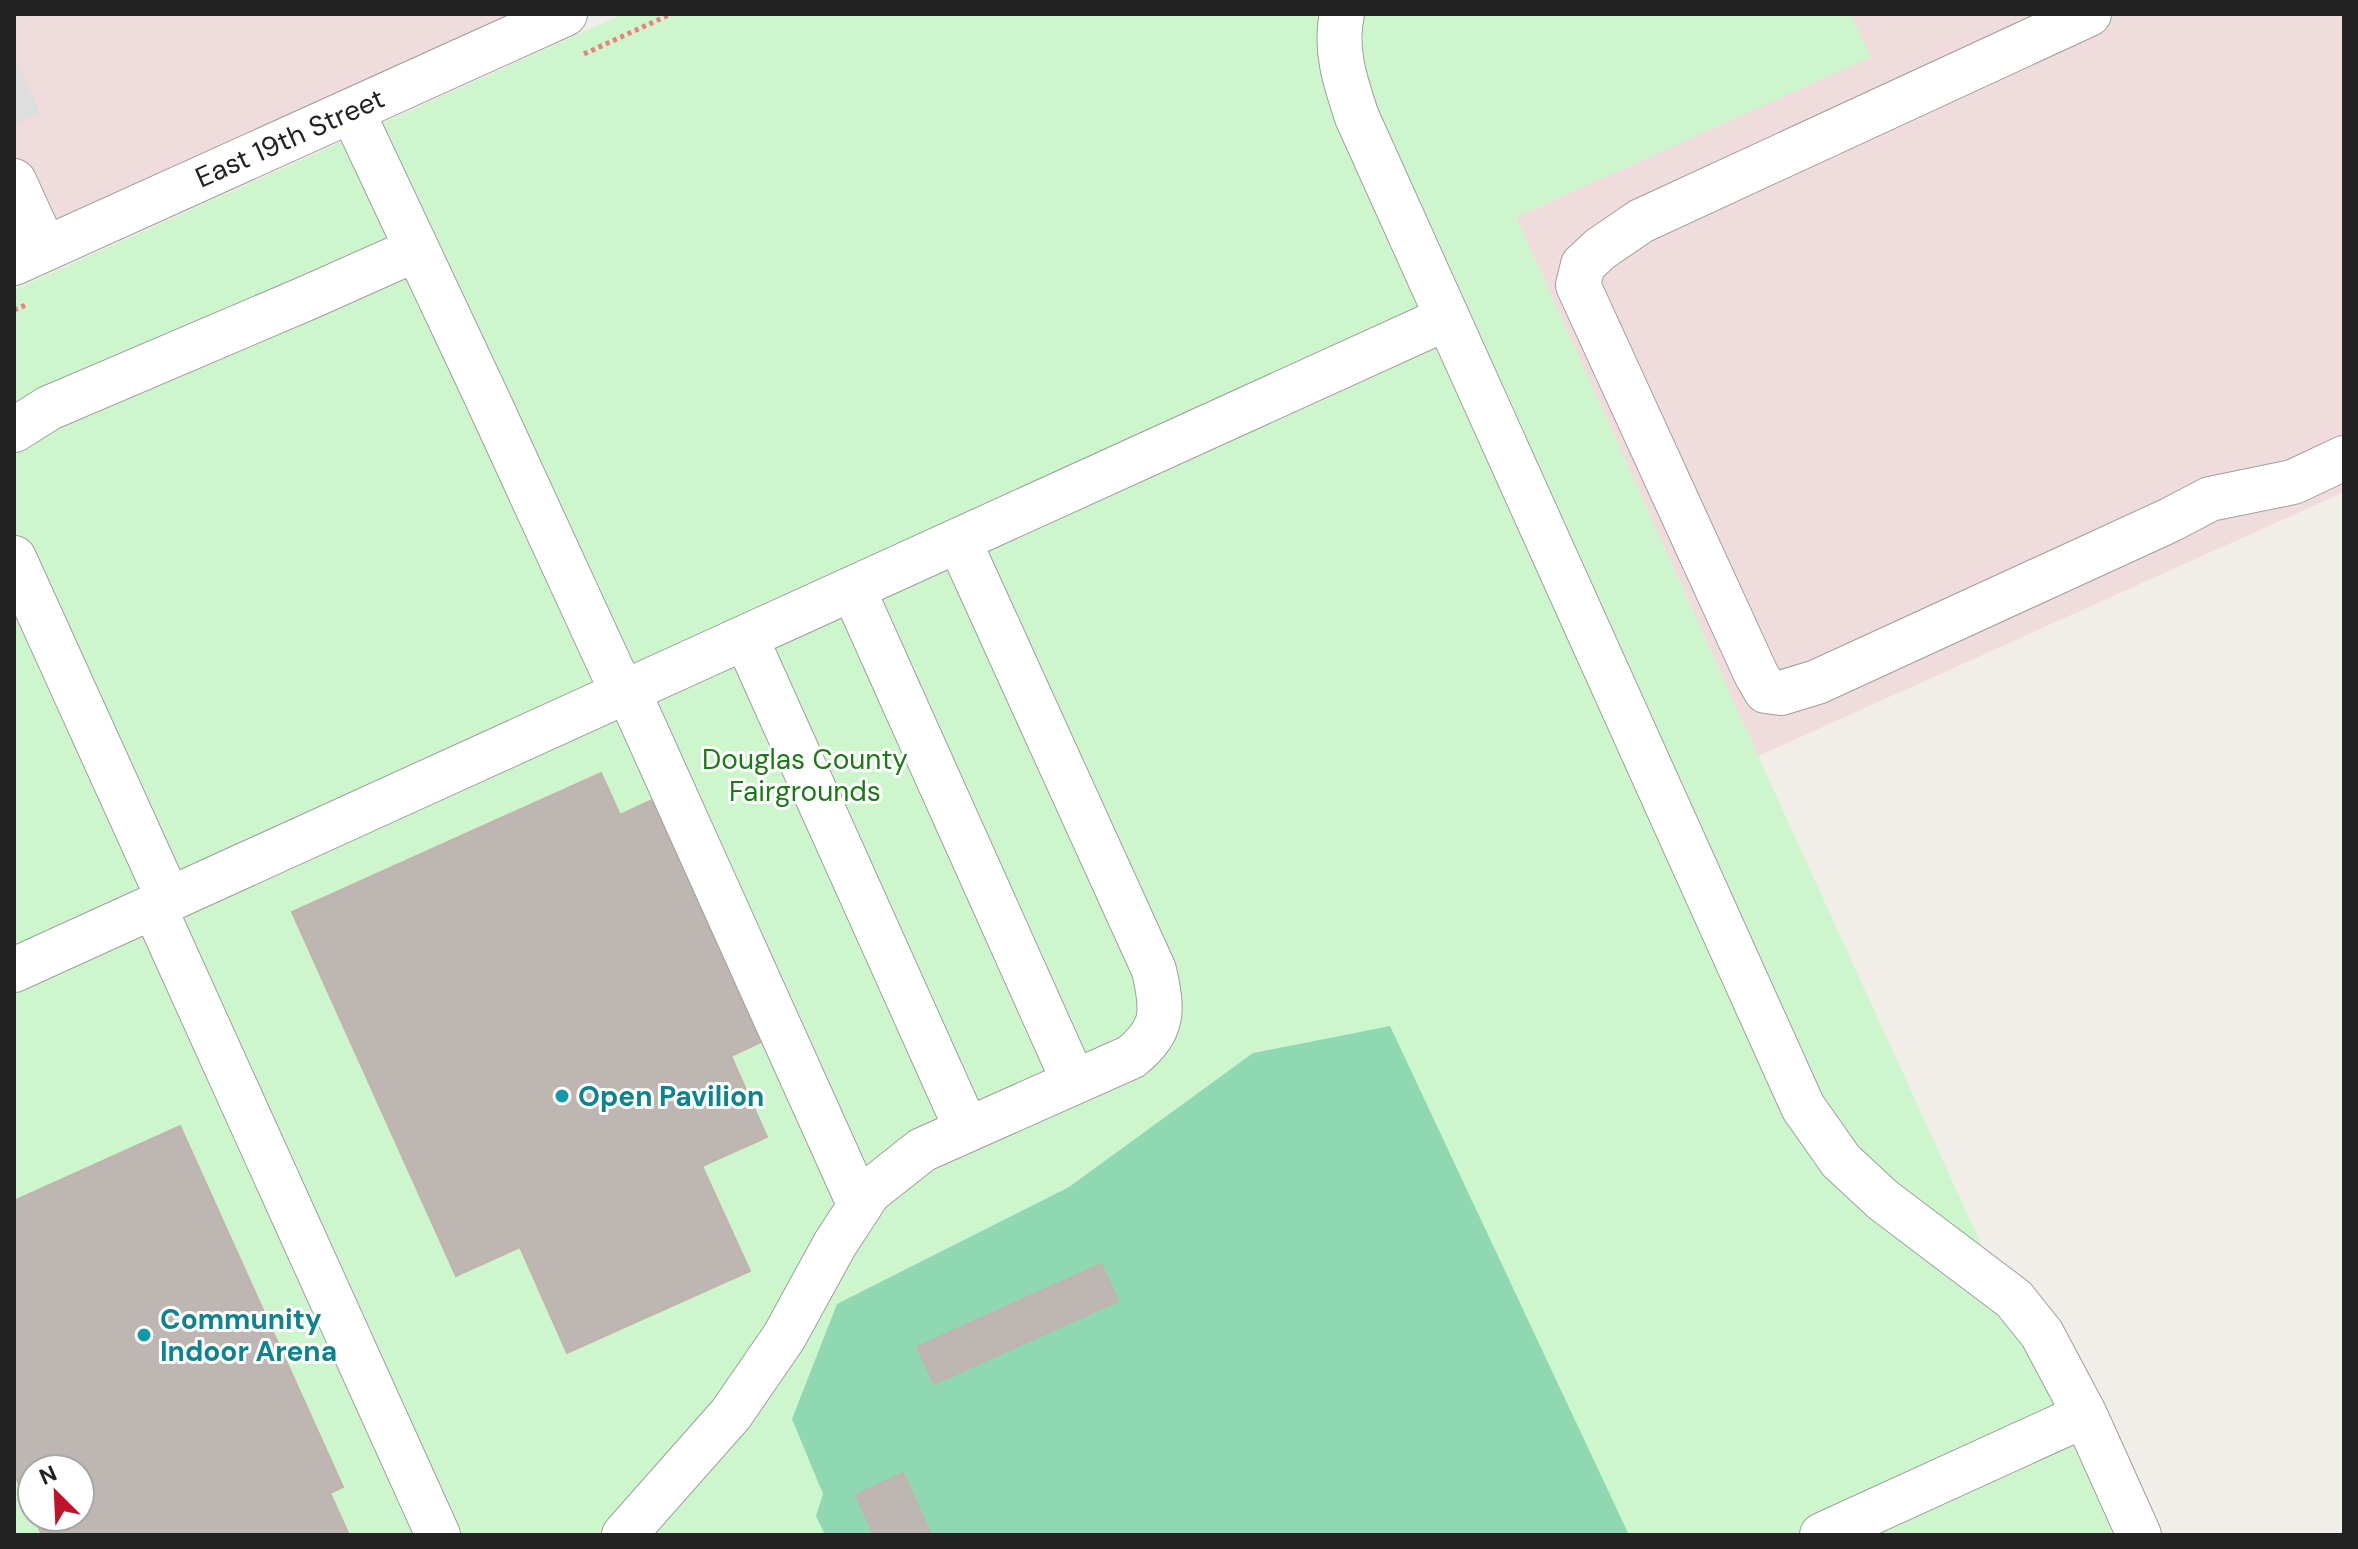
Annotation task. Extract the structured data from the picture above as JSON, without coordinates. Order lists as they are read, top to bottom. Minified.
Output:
{"streets":{"street":["East 19th Street"]},"parks":["Douglas County Fairgrounds"],"places":["Open Pavilion","Community Indoor Arena"],"north":"top left"}
